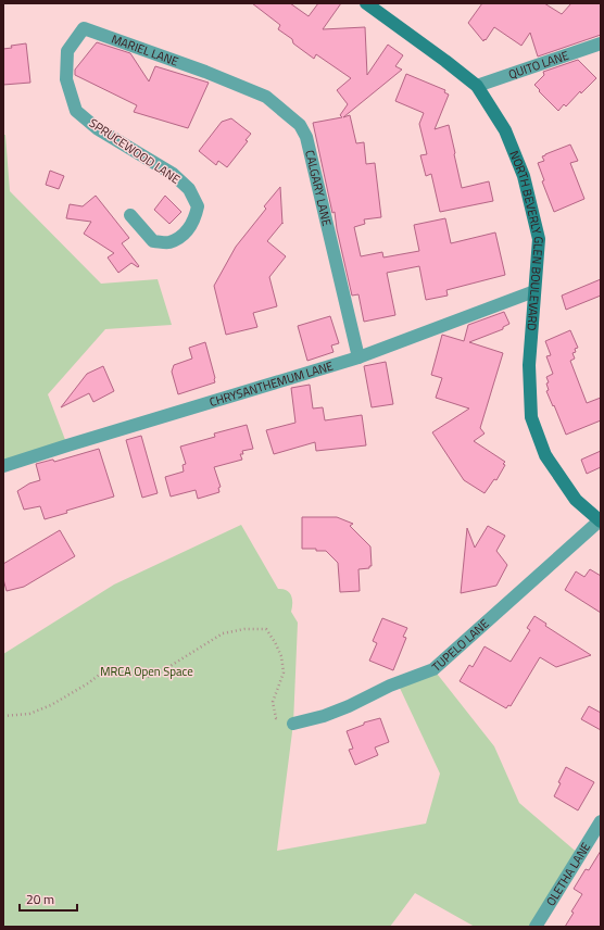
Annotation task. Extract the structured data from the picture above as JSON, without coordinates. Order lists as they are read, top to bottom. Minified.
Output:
{"streets":{"main road":["NORTH BEVERLY GLEN BOULEVARD"],"street":["MARIEL LANE","QUITO LANE","SPRUCEWOOD LANE","CALGARY LANE","CHRYSANTHEMUM LANE","TUPELO LANE","OLETHA LANE"]},"crossings":[["MARIEL LANE","SPRUCEWOOD LANE"],["MARIEL LANE","CALGARY LANE"],["QUITO LANE","NORTH BEVERLY GLEN BOULEVARD"],["CALGARY LANE","CHRYSANTHEMUM LANE"],["NORTH BEVERLY GLEN BOULEVARD","CHRYSANTHEMUM LANE"],["NORTH BEVERLY GLEN BOULEVARD","TUPELO LANE"]],"parks":["MRCA Open Space"],"scale_bar":"20 m"}
